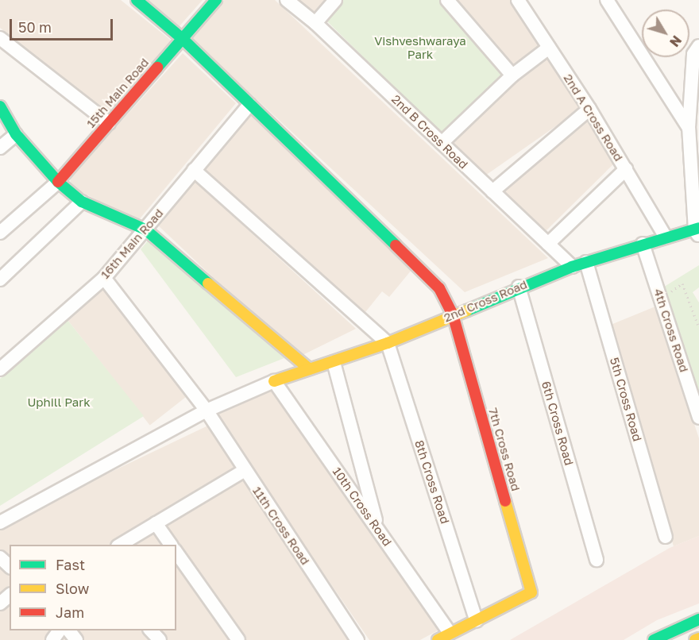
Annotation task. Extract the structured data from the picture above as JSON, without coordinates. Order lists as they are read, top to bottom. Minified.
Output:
{"streets":{"street":["15th Main Road","2nd A Cross Road","2nd B Cross Road","16th Main Road","2nd Cross Road","4th Cross Road","5th Cross Road","6th Cross Road","7th Cross Road","8th Cross Road","10th Cross Road","11th Cross Road"]},"crossings":[["15th Main Road","7th Cross Road"],["2nd A Cross Road","2nd Cross Road"],["2nd B Cross Road","2nd Cross Road"],["16th Main Road","7th Cross Road"],["16th Main Road","11th Cross Road"],["2nd Cross Road","4th Cross Road"],["2nd Cross Road","5th Cross Road"],["2nd Cross Road","6th Cross Road"],["2nd Cross Road","7th Cross Road"],["2nd Cross Road","8th Cross Road"],["2nd Cross Road","10th Cross Road"],["7th Cross Road","8th Cross Road"]],"parks":["Vishveshwaraya Park","Uphill Park"],"legend":["Fast","Slow","Jam"],"scale_bar":"50 m","north":"bottom right"}
